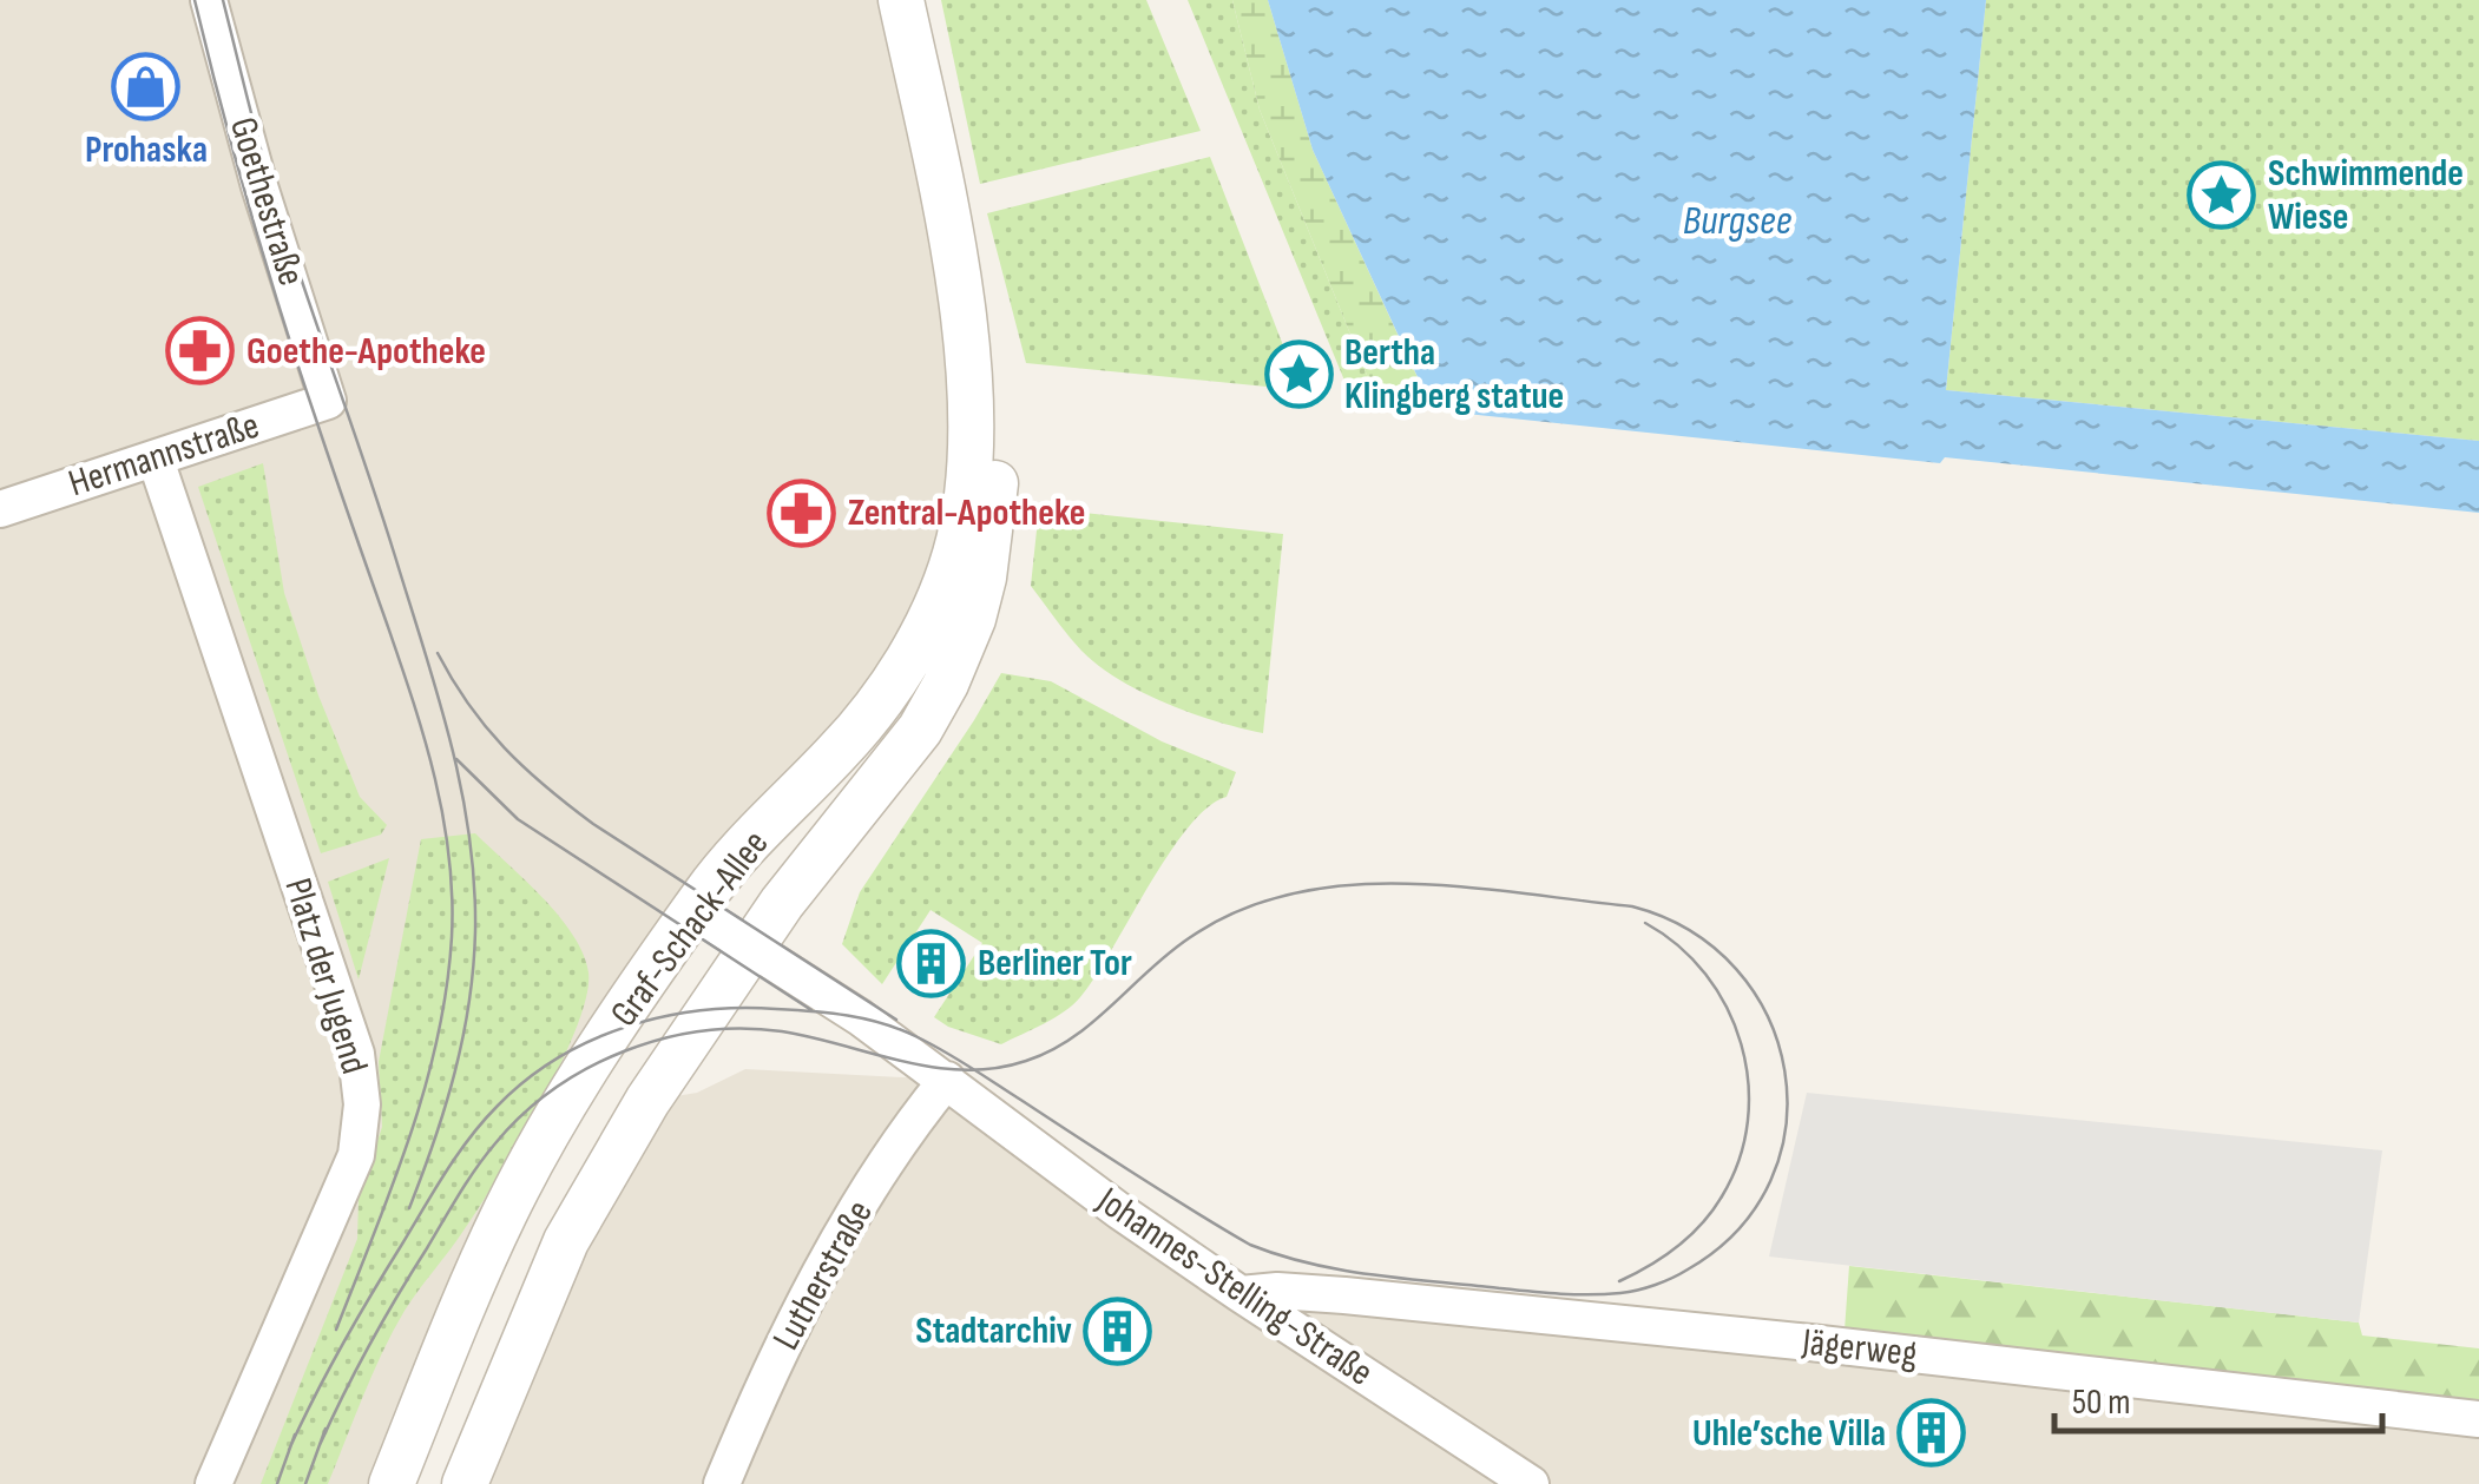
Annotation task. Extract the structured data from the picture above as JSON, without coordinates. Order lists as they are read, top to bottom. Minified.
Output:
{"streets":{"street":["Goethestraße","Hermannstraße","Graf-Schack-Allee","Platz der Jugend","Lutherstraße","Johannes-Stelling-Straße","Jägerweg"]},"crossings":[["Goethestraße","Hermannstraße"],["Hermannstraße","Platz der Jugend"],["Lutherstraße","Johannes-Stelling-Straße"],["Johannes-Stelling-Straße","Jägerweg"]],"water":["Burgsee"],"places":{"shop":["Prohaska"],"place":["Schwimmende Wiese","Bertha Klingberg statue"],"pharmacy":["Goethe-Apotheke","Zentral-Apotheke"],"building":["Berliner Tor","Stadtarchiv","Uhle’sche Villa"]},"scale_bar":"50 m"}
